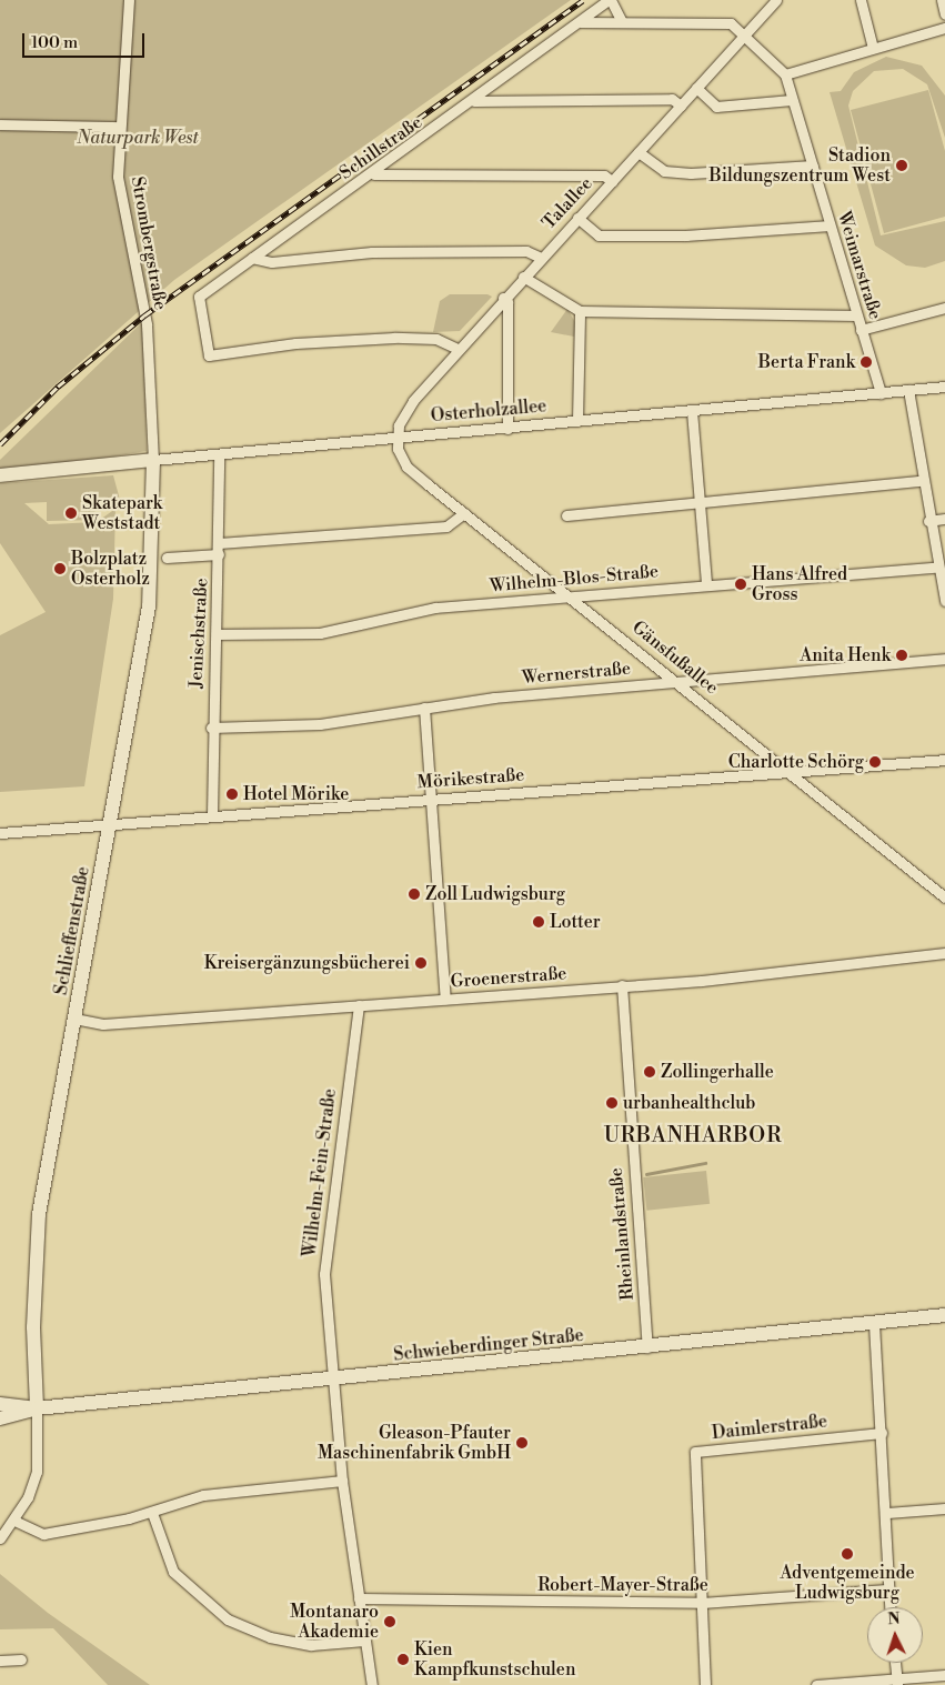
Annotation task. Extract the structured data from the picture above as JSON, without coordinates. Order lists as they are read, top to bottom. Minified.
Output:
{"streets":{"street":["Schillstraße","Talallee","Strombergstraße","Weimarstraße","Osterholzallee","Wilhelm-Blos-Straße","Jenischstraße","Gänsfußallee","Wernerstraße","Mörikestraße","Schlieffenstraße","Groenerstraße","Wilhelm-Fein-Straße","Rheinlandstraße","Schwieberdinger Straße","Daimlerstraße","Robert-Mayer-Straße"]},"crossings":[["Schillstraße","Talallee"],["Talallee","Weimarstraße"],["Talallee","Osterholzallee"],["Talallee","Gänsfußallee"],["Strombergstraße","Osterholzallee"],["Strombergstraße","Schlieffenstraße"],["Weimarstraße","Osterholzallee"],["Osterholzallee","Jenischstraße"],["Osterholzallee","Gänsfußallee"],["Osterholzallee","Schlieffenstraße"],["Wilhelm-Blos-Straße","Jenischstraße"],["Wilhelm-Blos-Straße","Gänsfußallee"],["Jenischstraße","Wernerstraße"],["Jenischstraße","Mörikestraße"],["Gänsfußallee","Wernerstraße"],["Gänsfußallee","Mörikestraße"],["Mörikestraße","Schlieffenstraße"],["Schlieffenstraße","Groenerstraße"],["Schlieffenstraße","Schwieberdinger Straße"],["Groenerstraße","Wilhelm-Fein-Straße"],["Groenerstraße","Rheinlandstraße"],["Wilhelm-Fein-Straße","Schwieberdinger Straße"],["Wilhelm-Fein-Straße","Robert-Mayer-Straße"],["Rheinlandstraße","Schwieberdinger Straße"],["Daimlerstraße","Robert-Mayer-Straße"]],"districts":["URBANHARBOR"],"parks":["Naturpark West"],"places":["Stadion Bildungszentrum West","Berta Frank","Skatepark Weststadt","Bolzplatz Osterholz","Hans Alfred Gross","Anita Henk","Charlotte Schörg","Hotel Mörike","Zoll Ludwigsburg","Lotter","Kreisergänzungsbücherei","Zollingerhalle","urbanhealthclub","Gleason-Pfauter Maschinenfabrik GmbH","Adventgemeinde Ludwigsburg","Montanaro Akademie","Kien Kampfkunstschulen"],"scale_bar":"100 m","north":"top"}
